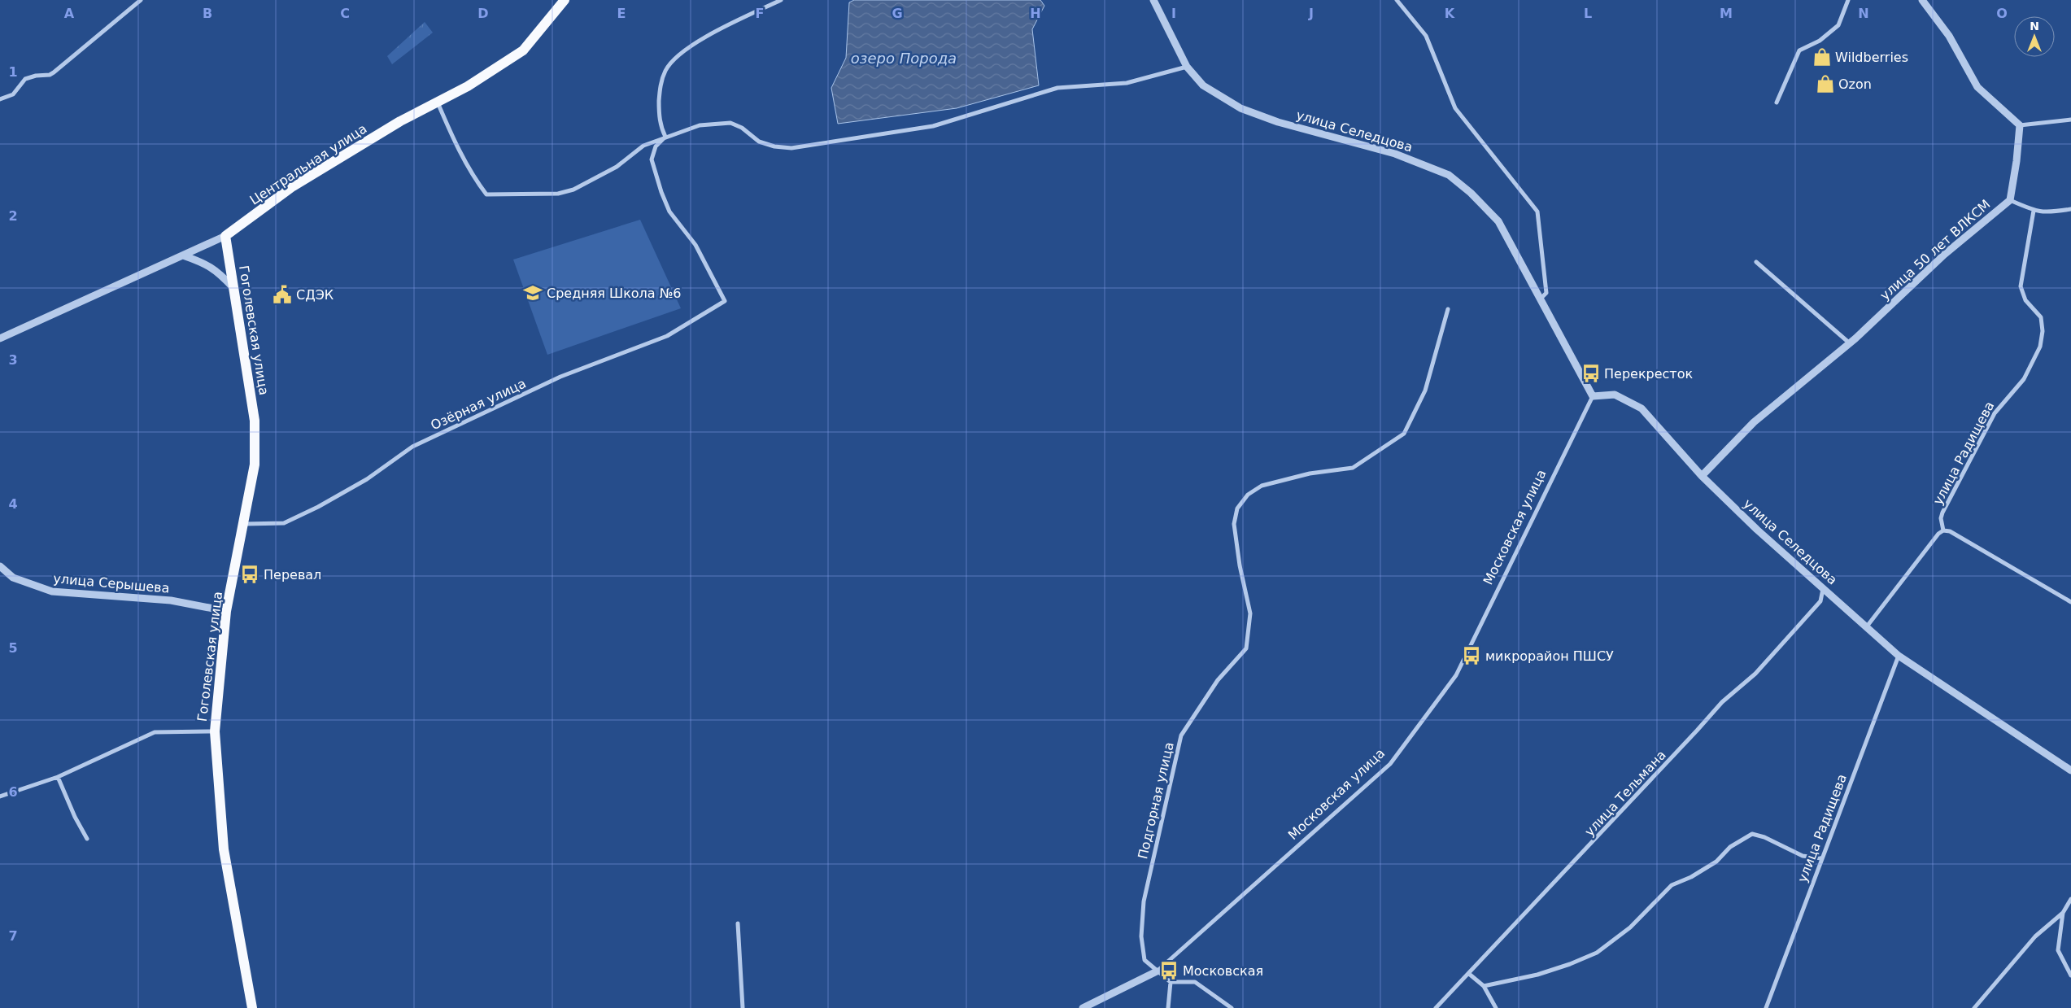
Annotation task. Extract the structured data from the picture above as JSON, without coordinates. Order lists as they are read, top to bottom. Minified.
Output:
{"streets":{"main road":["Центральная улица","Гоголевская улица"],"street":["улица Селедцова","улица 50 лет ВЛКСМ","Озёрная улица","улица Радищева","Московская улица","улица Серышева","улица Тельмана","Подгорная улица"]},"crossings":[["улица Селедцова","улица 50 лет ВЛКСМ"],["улица Селедцова","улица Радищева"],["улица Селедцова","Московская улица"],["улица Селедцова","улица Тельмана"],["Центральная улица","Гоголевская улица"],["Гоголевская улица","Озёрная улица"],["Гоголевская улица","улица Серышева"],["Московская улица","Подгорная улица"]],"water":["озеро Порода"],"places":{"shop":["Wildberries","Ozon"],"school or university":["Средняя Школа №6"],"public building":["СДЭК"],"bus stop":["Перекресток","Перевал","микрорайон ПШСУ","Московская"]},"north":"top","grid":{"columns":["A","B","C","D","E","F","G","H","I","J","K","L","M","N","O"],"rows":["1","2","3","4","5","6","7"]}}
